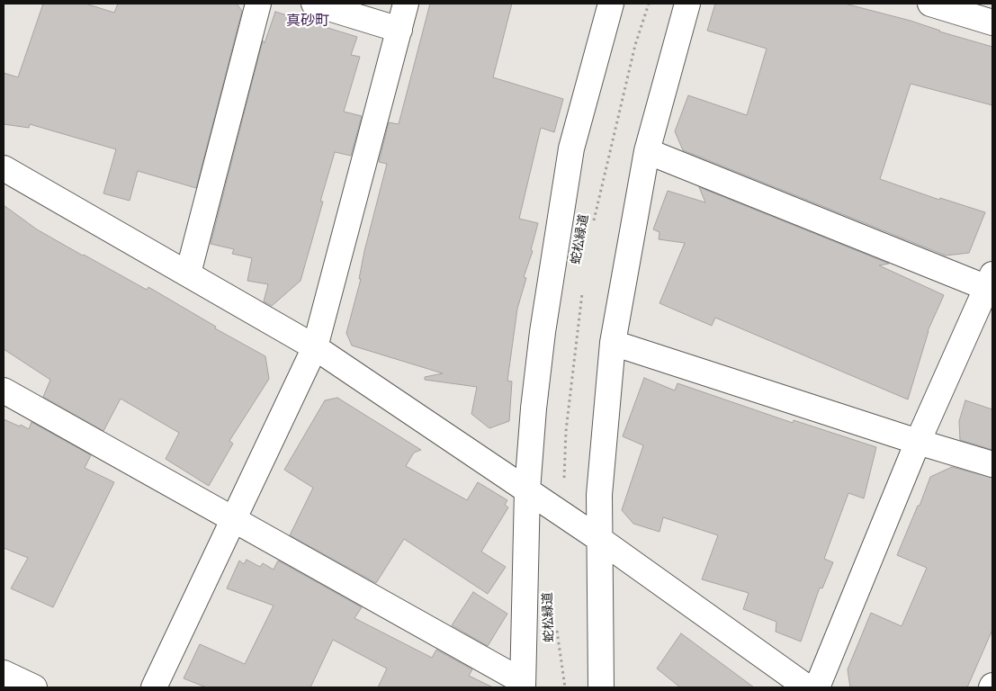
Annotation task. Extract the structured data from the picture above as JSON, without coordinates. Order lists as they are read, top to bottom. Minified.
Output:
{"streets":{"path":["蛇松緑道"]},"districts":["真砂町"]}
